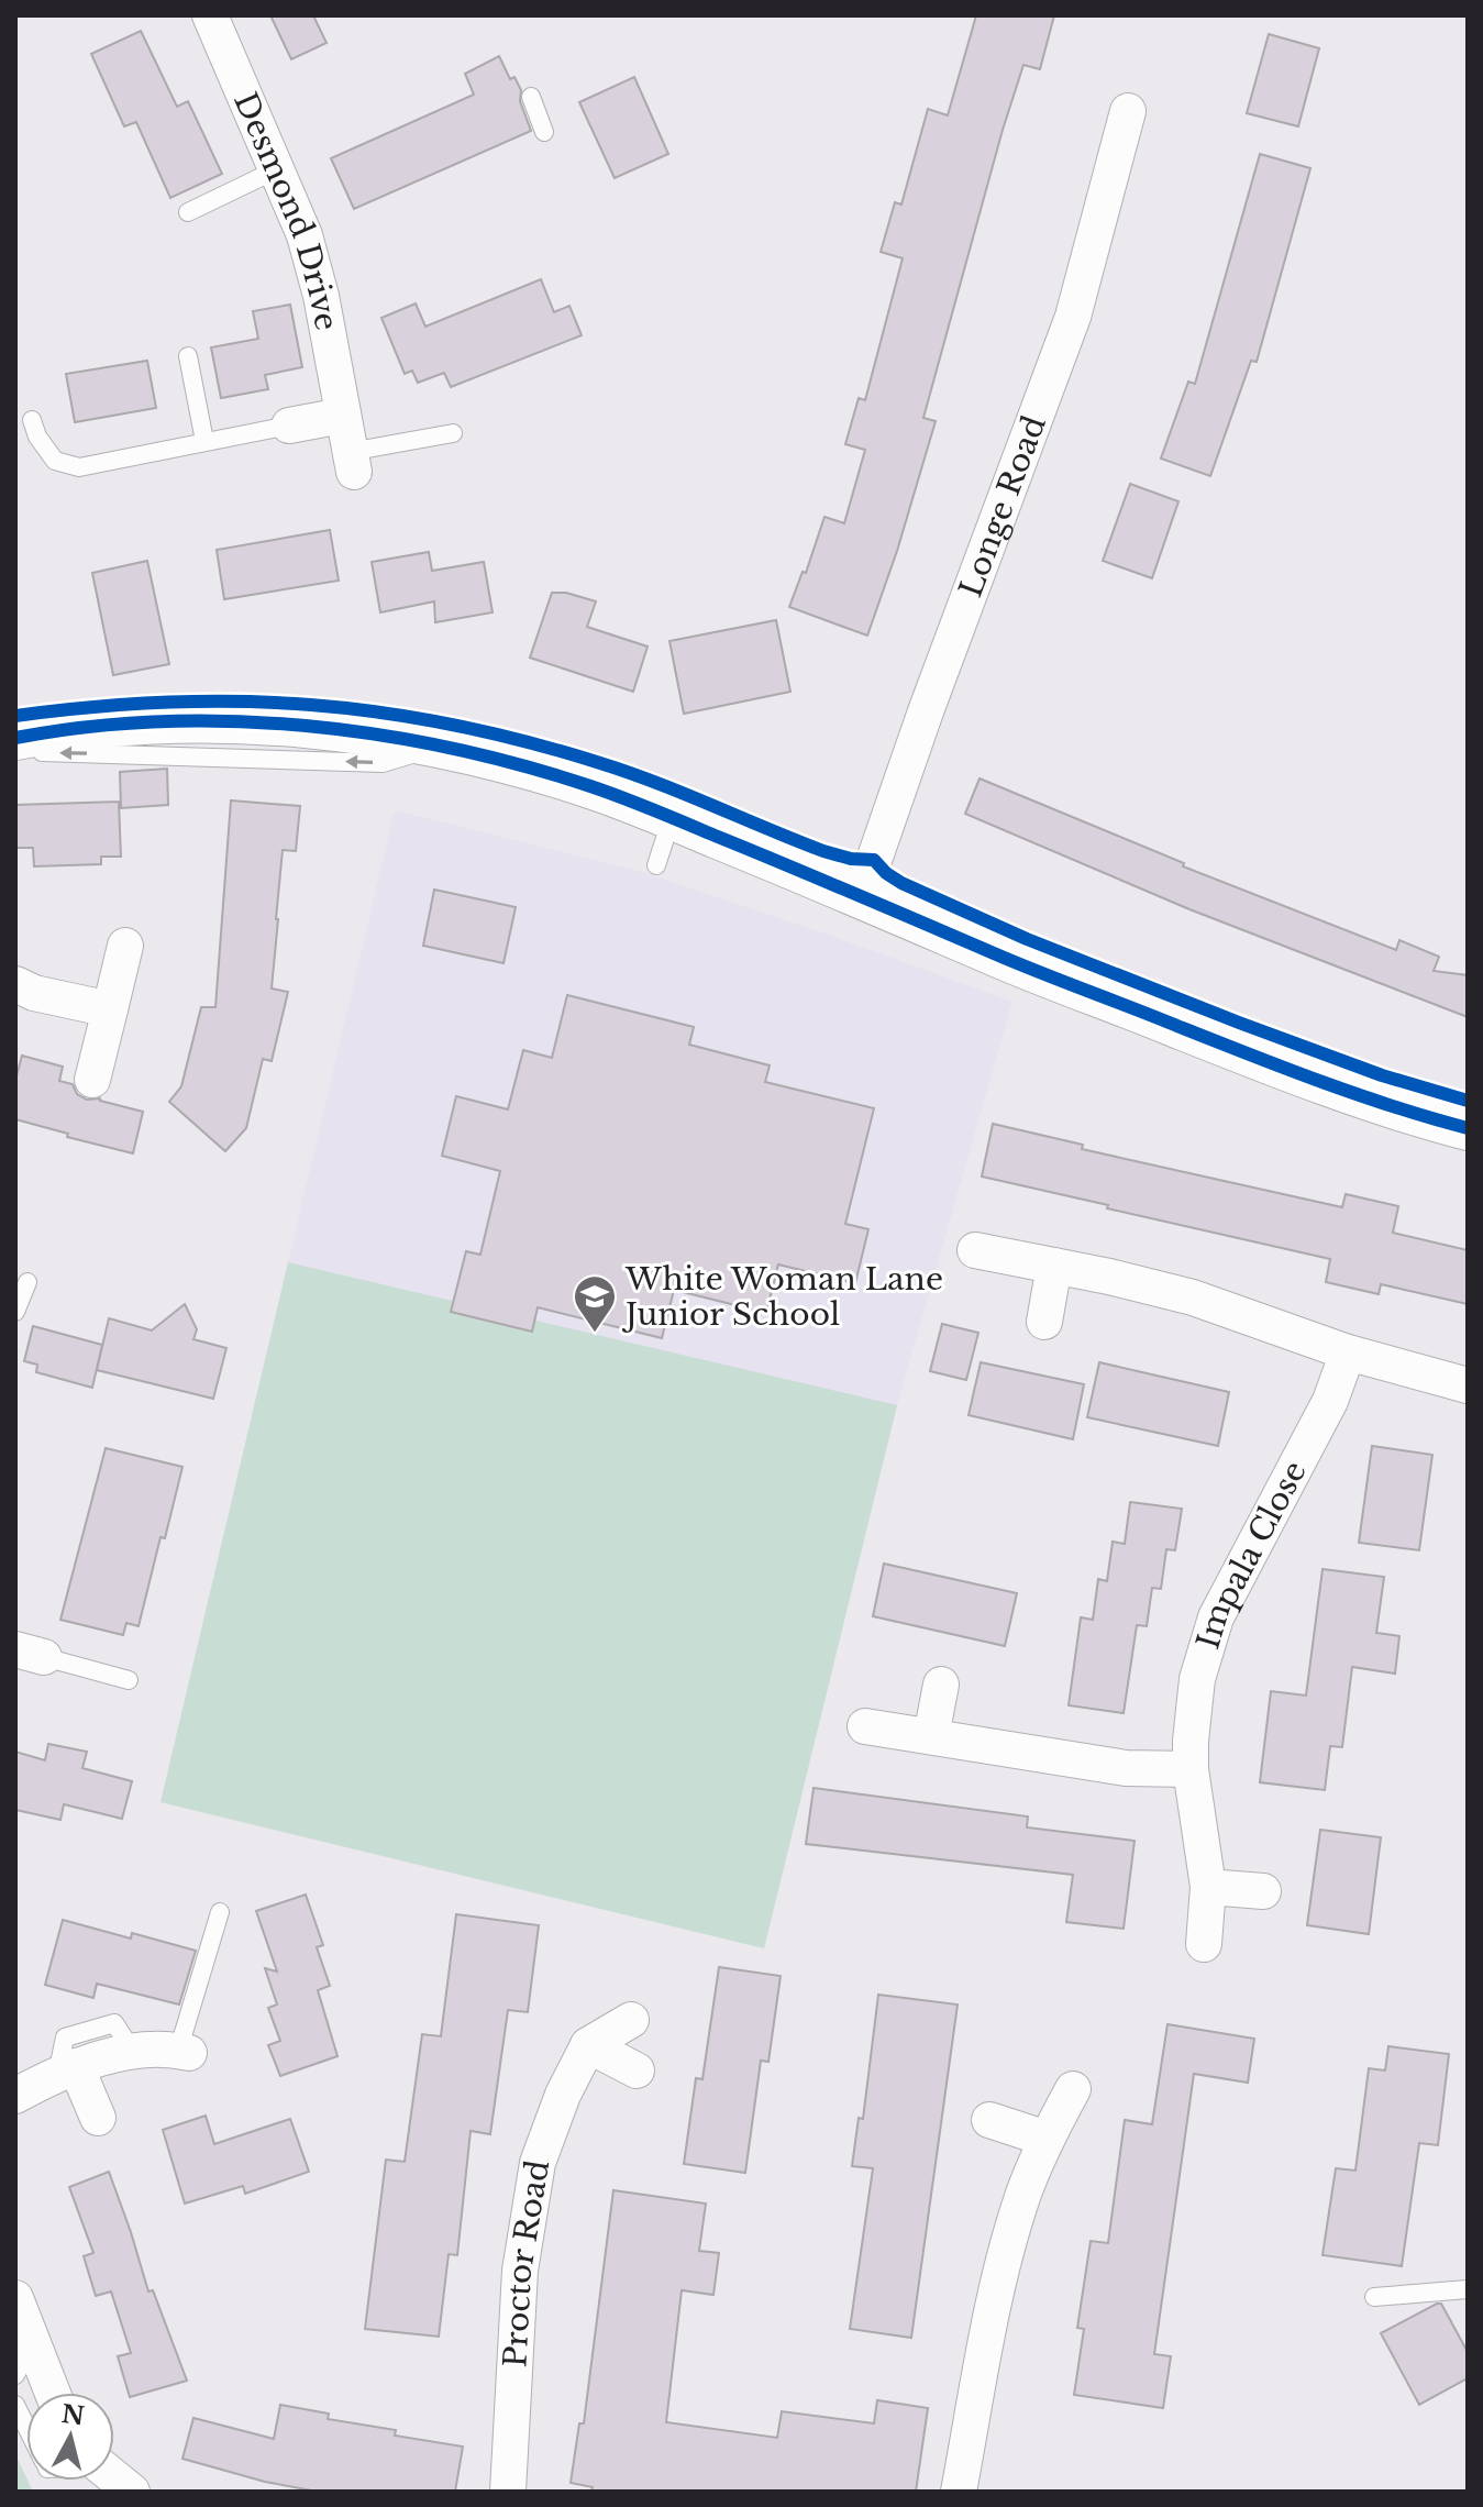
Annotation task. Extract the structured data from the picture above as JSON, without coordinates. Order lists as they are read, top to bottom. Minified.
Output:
{"streets":{"street":["Desmond Drive","Longe Road","Impala Close","Proctor Road"]},"places":{"school or university":["White Woman Lane Junior School"]},"north":"top"}
